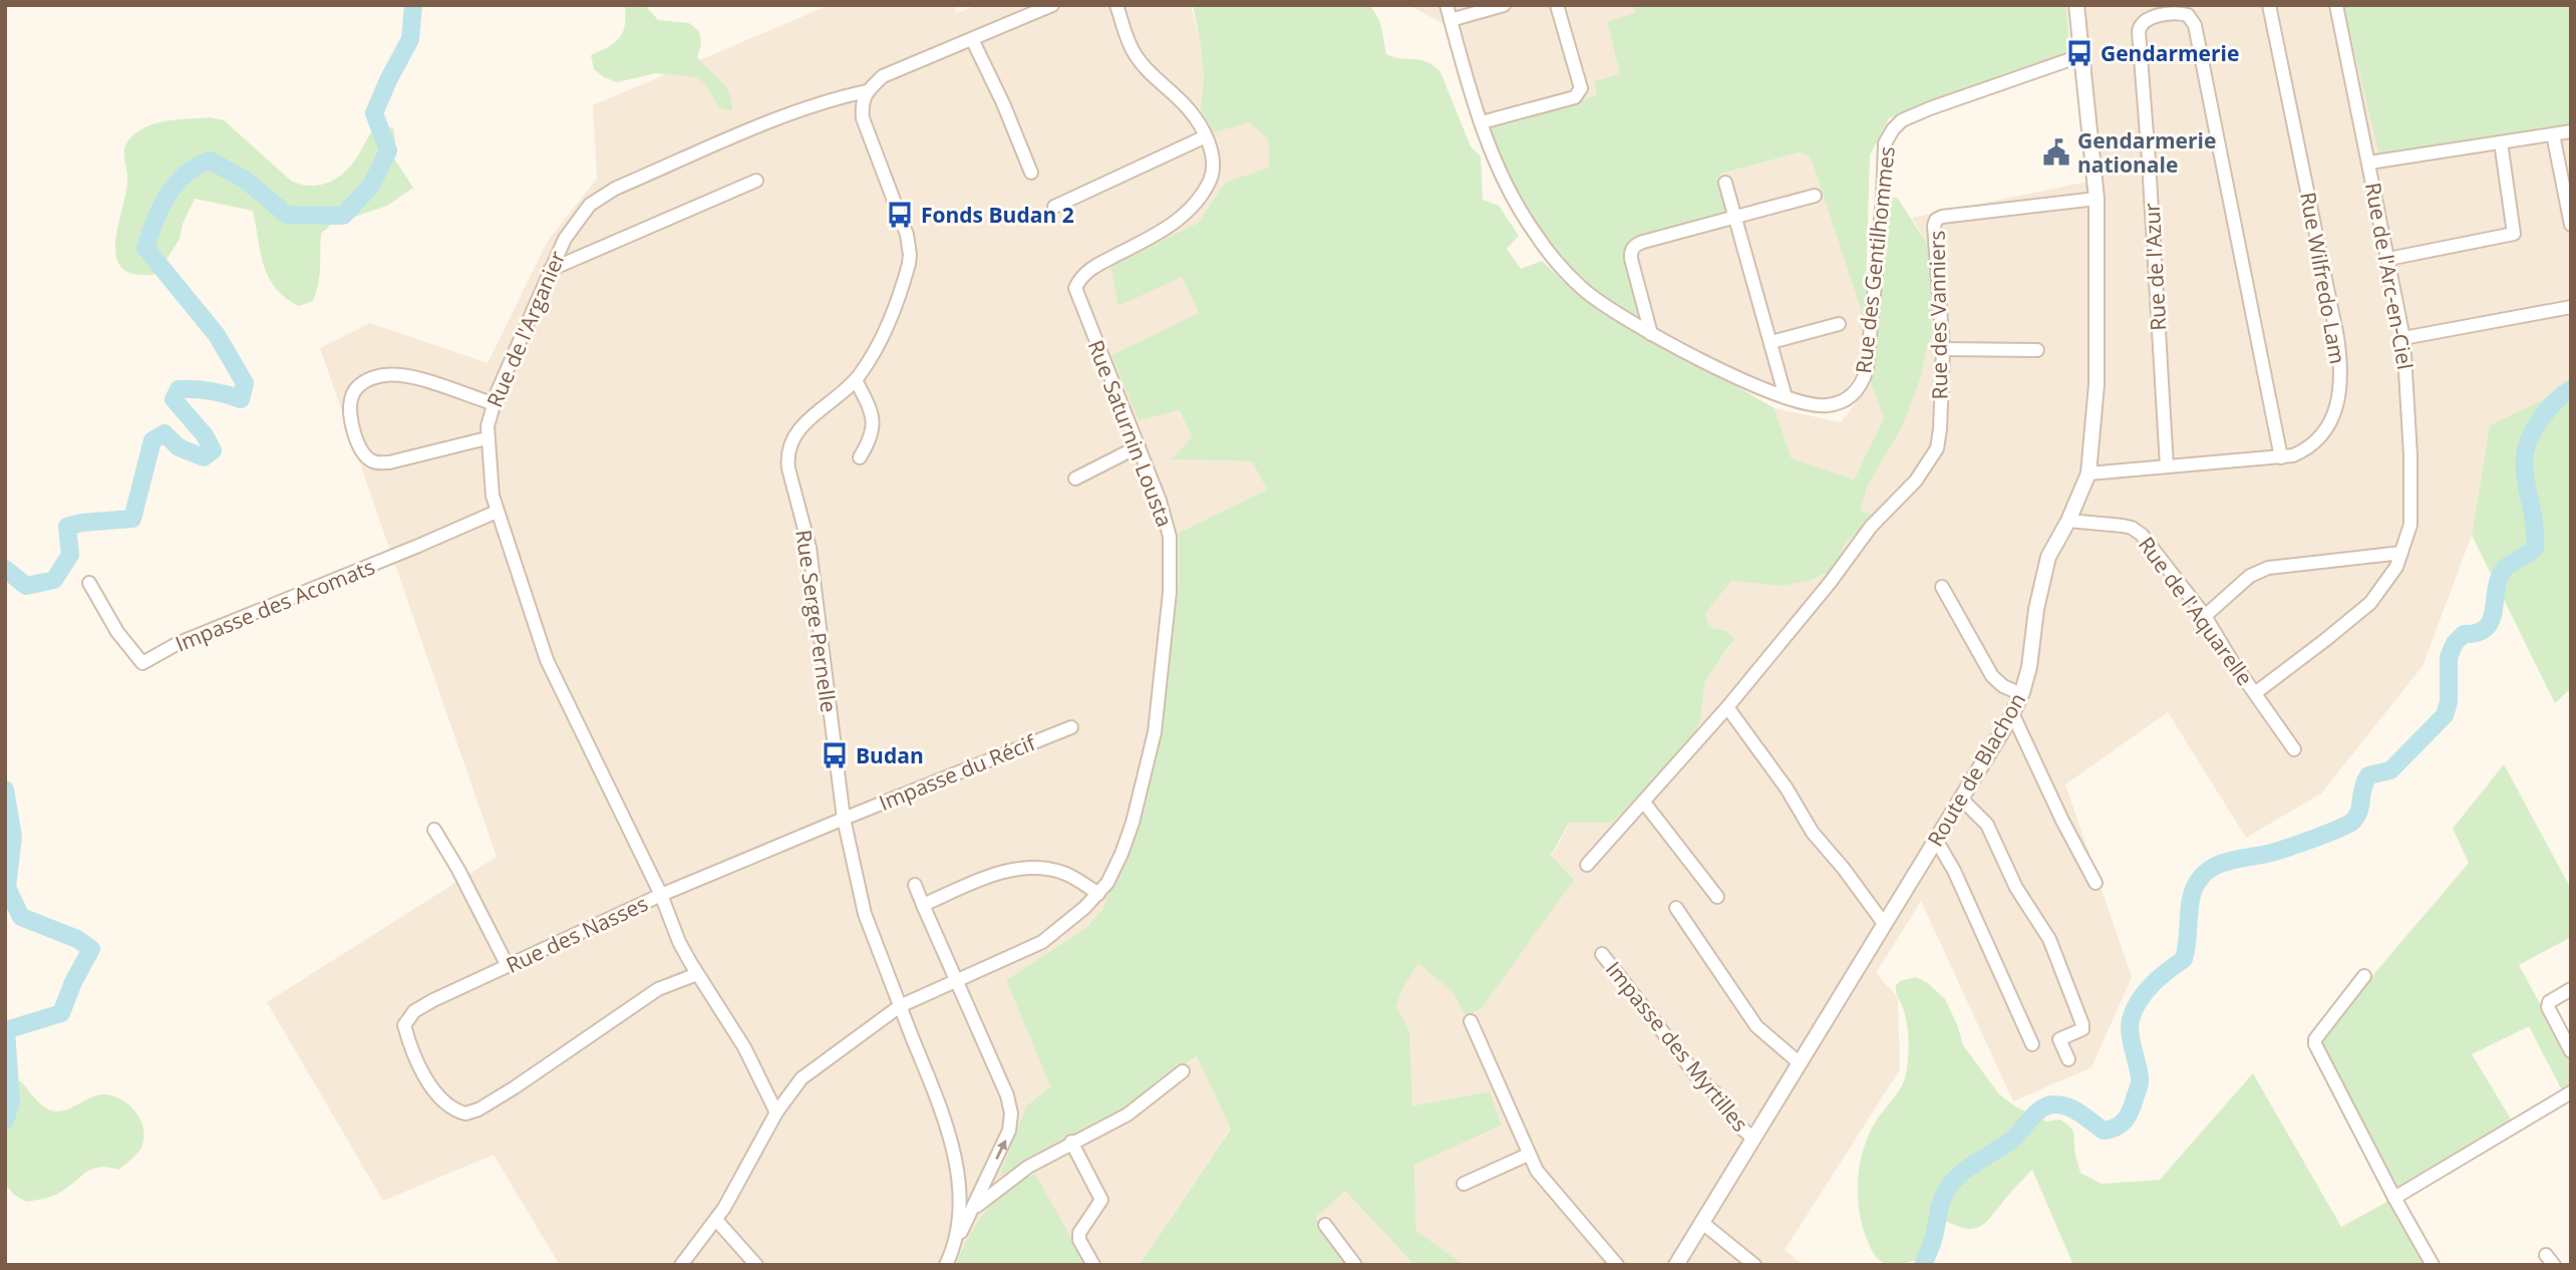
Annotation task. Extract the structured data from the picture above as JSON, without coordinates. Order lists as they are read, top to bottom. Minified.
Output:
{"streets":{"street":["Rue des Gentilhommes","Rue de l'Azur","Rue de l'Arc-en-Ciel","Rue Wilfredo Lam","Rue des Vanniers","Rue de l'Arganier","Rue Saturnin Lousta","Impasse des Acomats","Rue de l'Aquarelle","Rue Serge Pernelle","Route de Blachon","Impasse du Récif","Rue des Nasses","Impasse des Myrtilles"]},"crossings":[["Rue des Gentilhommes","Route de Blachon"],["Rue de l'Azur","Rue Wilfredo Lam"],["Rue de l'Arc-en-Ciel","Rue de l'Aquarelle"],["Rue Wilfredo Lam","Route de Blachon"],["Rue des Vanniers","Route de Blachon"],["Rue de l'Arganier","Rue Saturnin Lousta"],["Rue de l'Arganier","Impasse des Acomats"],["Rue de l'Arganier","Rue Serge Pernelle"],["Rue de l'Arganier","Rue des Nasses"],["Rue Saturnin Lousta","Rue Serge Pernelle"],["Rue de l'Aquarelle","Route de Blachon"],["Rue Serge Pernelle","Impasse du Récif"],["Rue Serge Pernelle","Rue des Nasses"],["Route de Blachon","Impasse des Myrtilles"],["Impasse du Récif","Rue des Nasses"]],"places":{"bus stop":["Gendarmerie","Fonds Budan 2","Budan"],"public building":["Gendarmerie nationale"]}}
